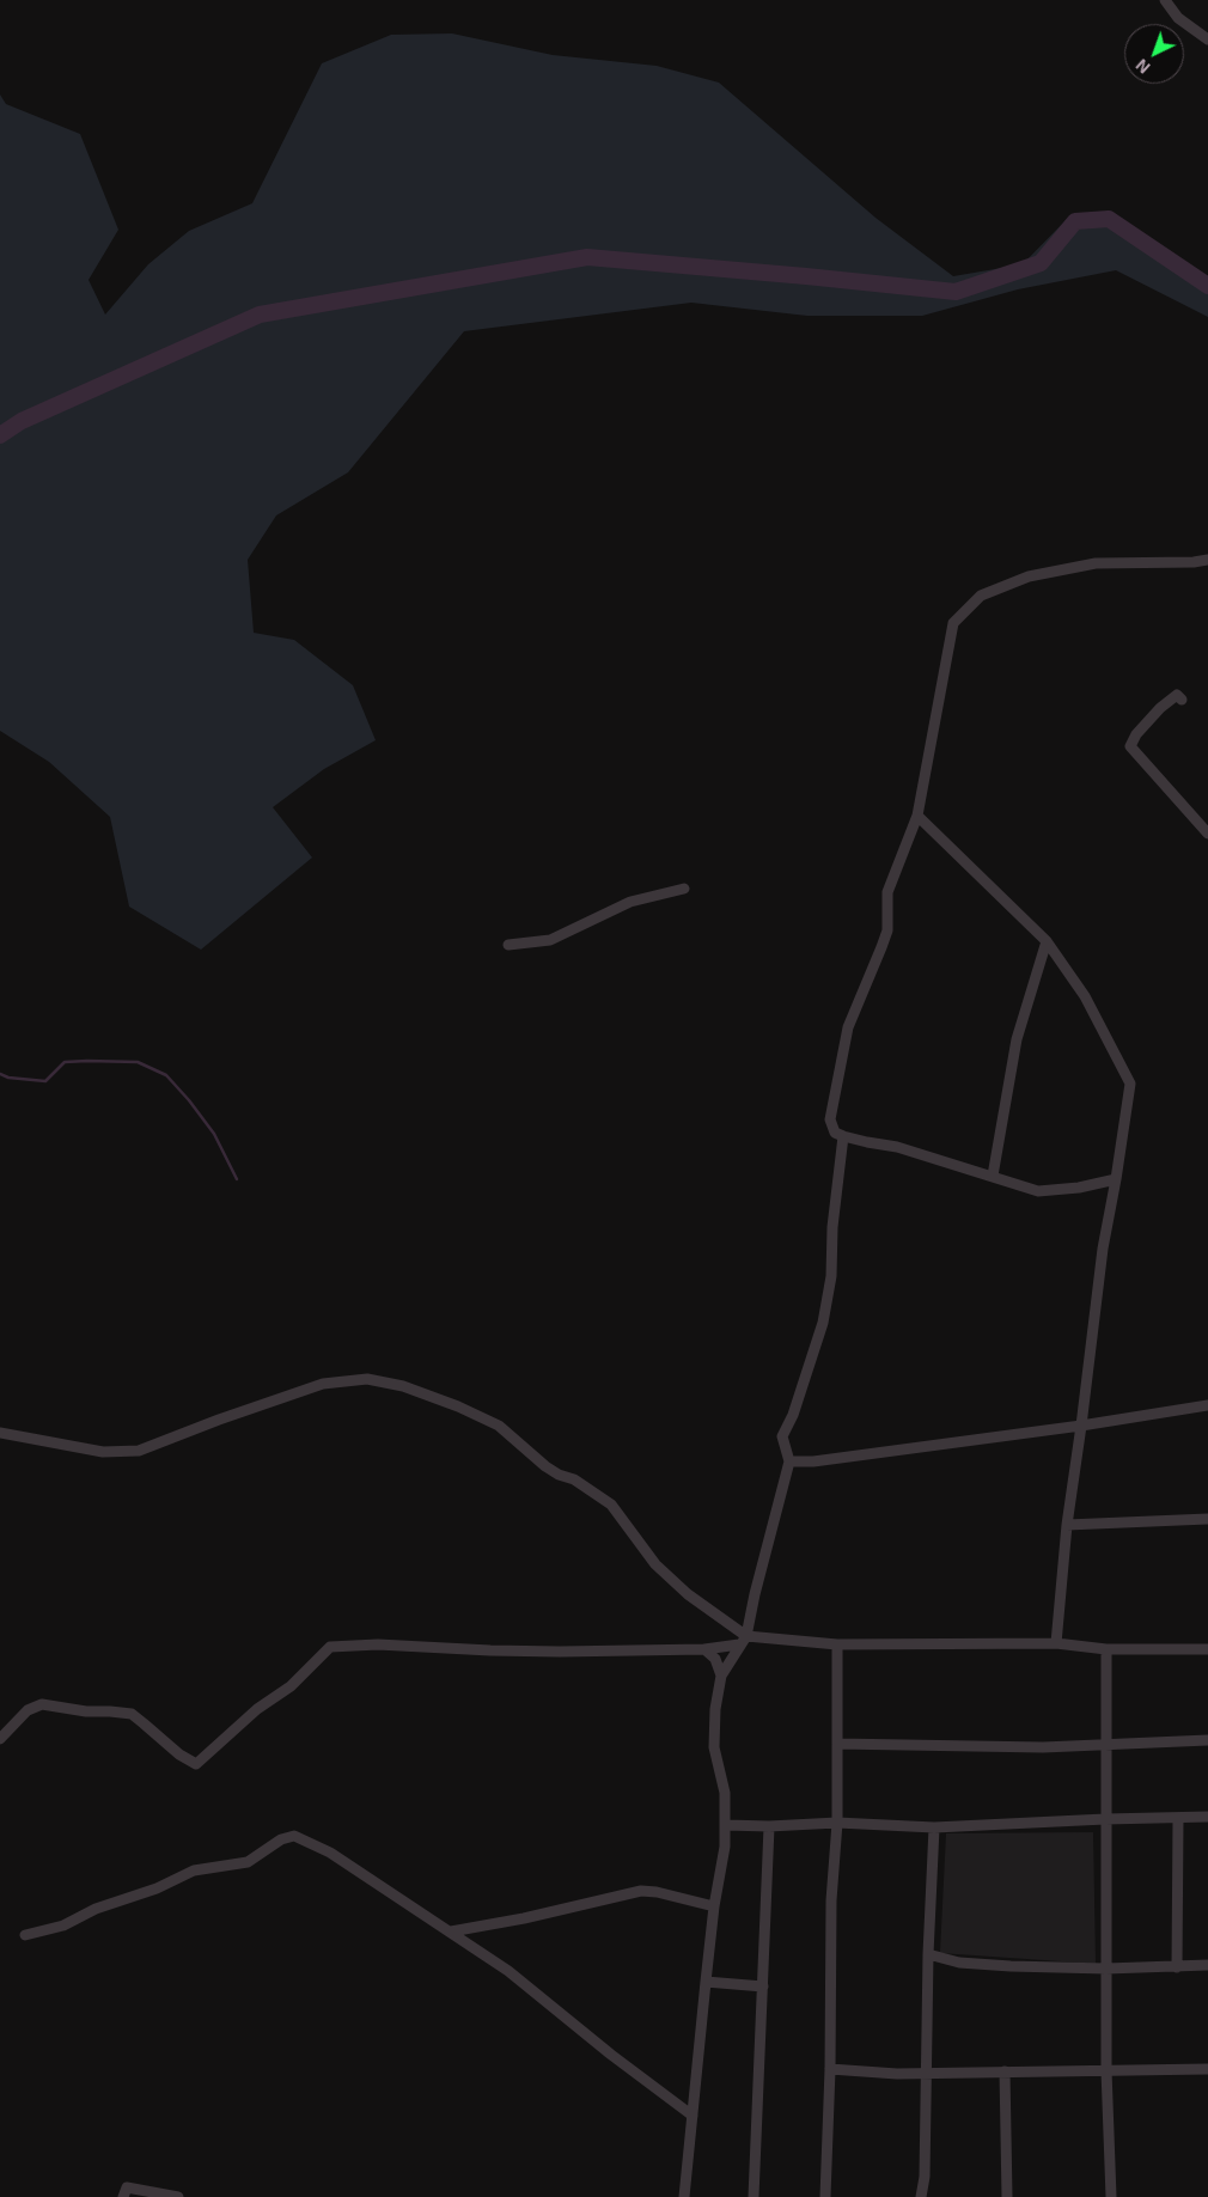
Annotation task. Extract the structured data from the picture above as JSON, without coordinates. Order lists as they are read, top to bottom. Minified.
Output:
{"north":"bottom left"}
